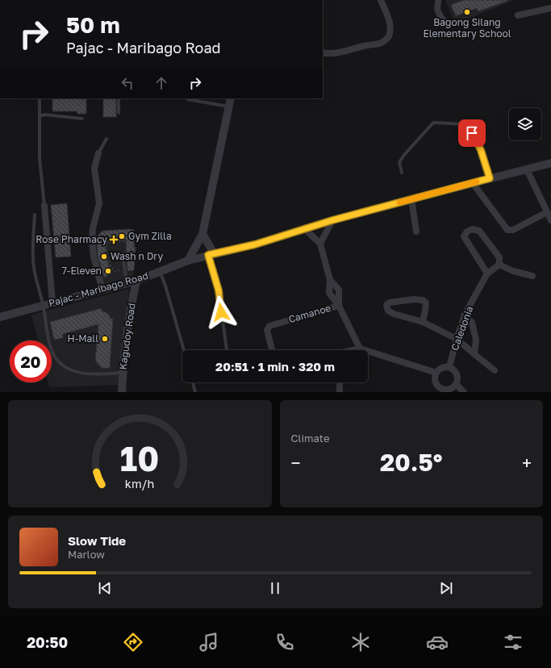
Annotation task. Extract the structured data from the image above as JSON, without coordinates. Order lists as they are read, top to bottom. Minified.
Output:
{"streets":{"street":["Pajac - Maribago Road","Camanoe","Caledonia","Kagudoy Road"]},"crossings":[["Pajac - Maribago Road","Kagudoy Road"]],"places":{"other":["Bagong Silang Elementary School","Gym Zilla","Wash n Dry","7-Eleven","H-Mall"],"health":["Rose Pharmacy"]},"page":{"turn":["50 m","Pajac - Maribago Road"],"limit":"20","trip":"20:51 · 1 min · 320 m","tile":"Climate","heat":["−","20.5°","+"],"song":["Slow Tide","Marlow"],"tabs":"20:50","gauge":["10","km/h"]}}
